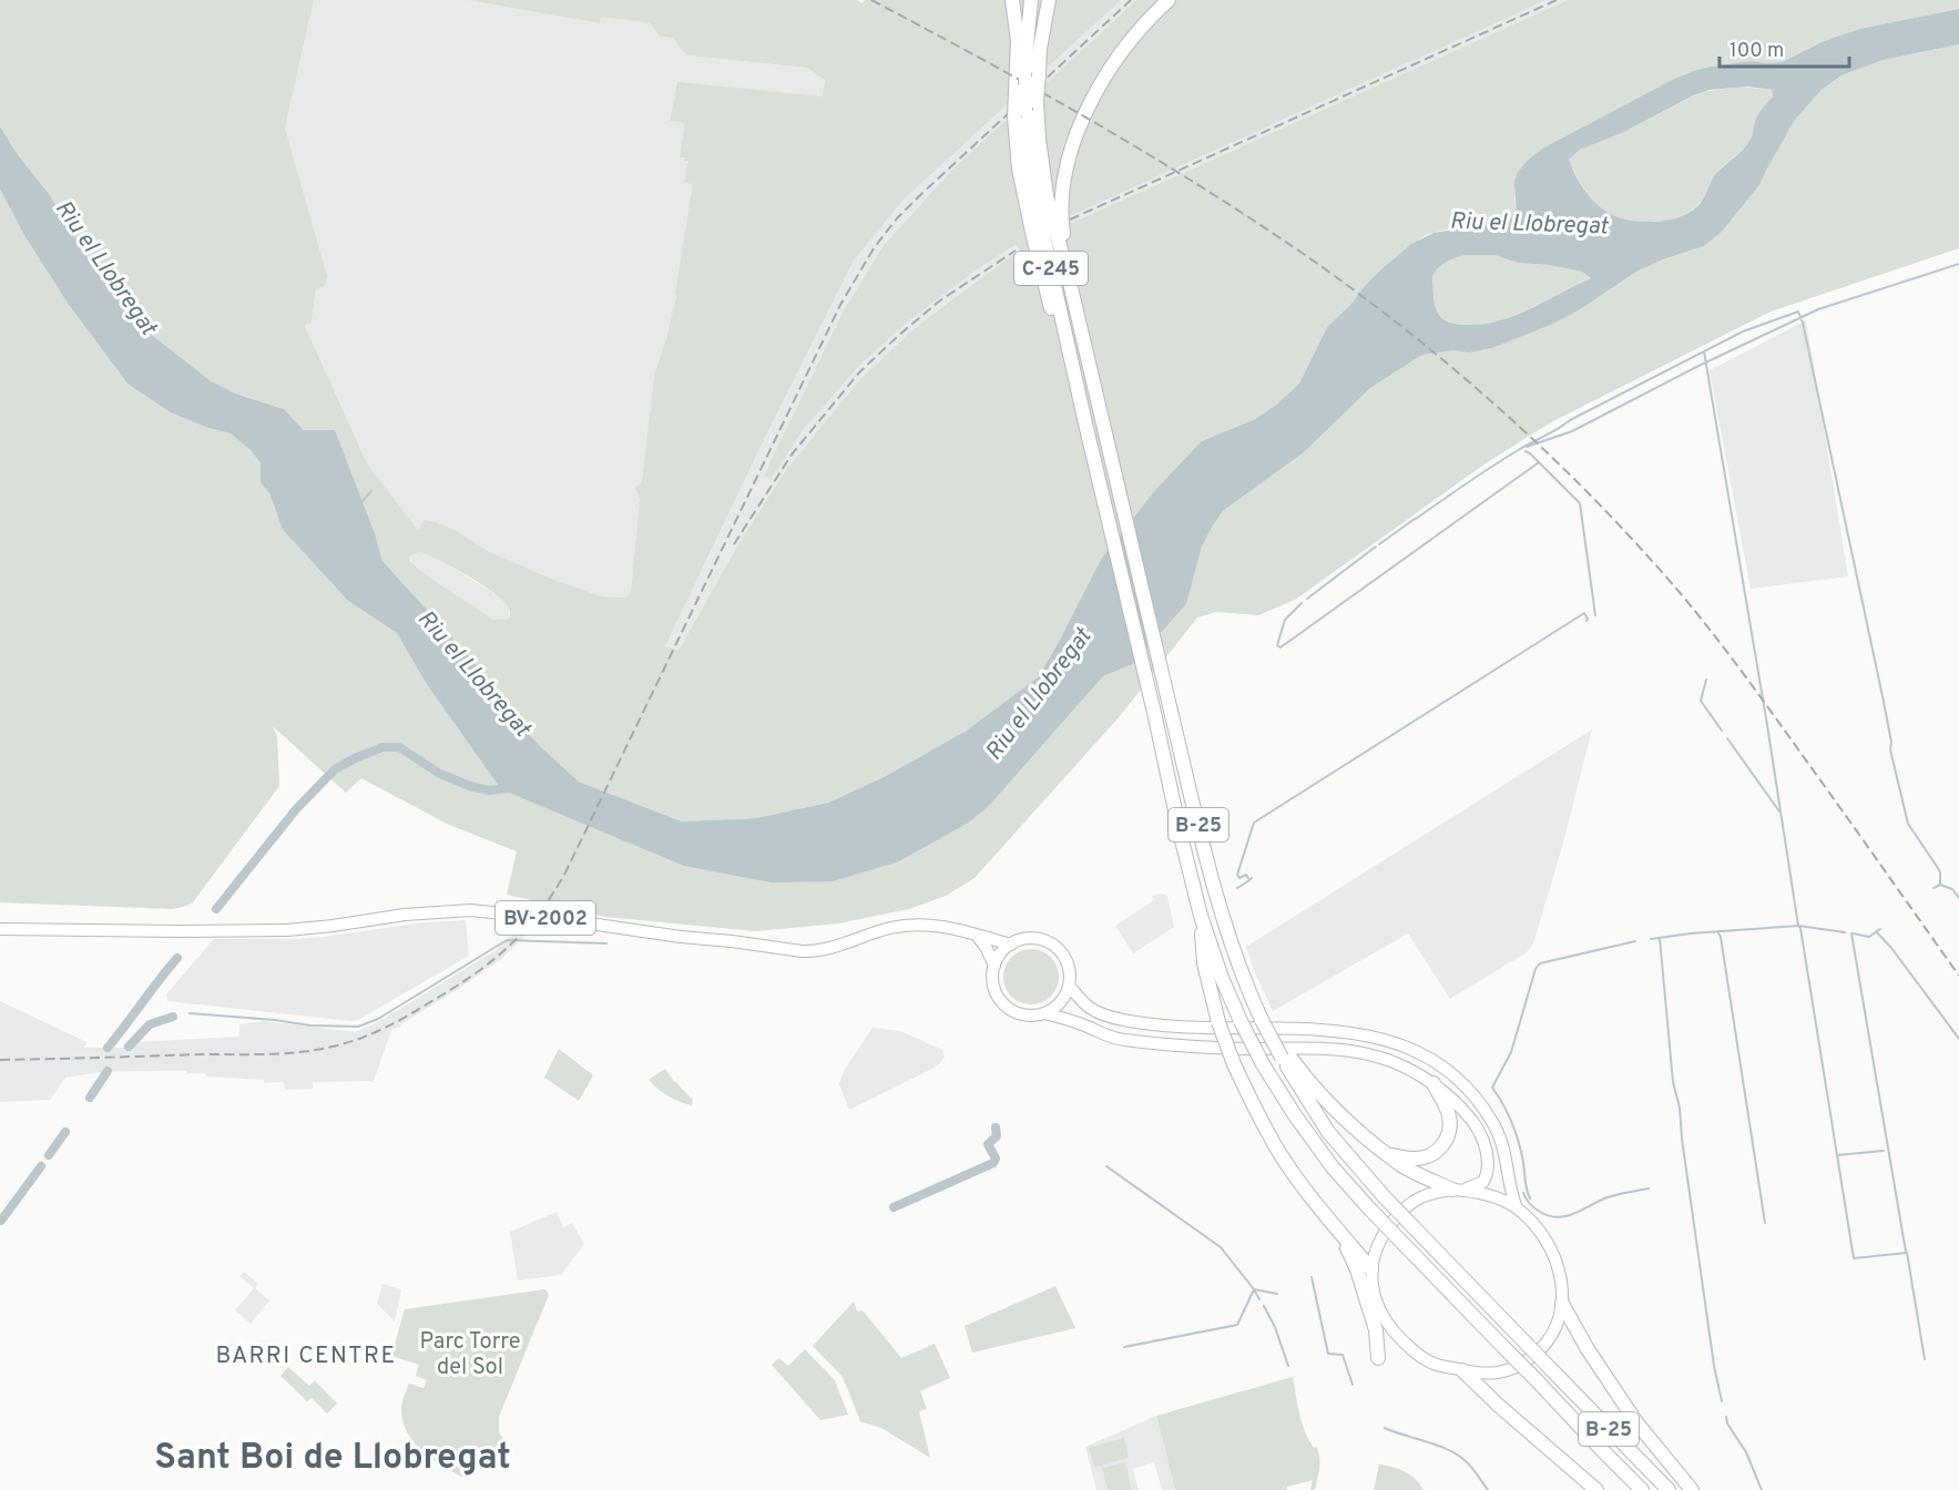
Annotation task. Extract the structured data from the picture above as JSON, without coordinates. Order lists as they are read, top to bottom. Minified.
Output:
{"streets":{"highway":["C-245","B-25"],"main road":["BV-2002"]},"crossings":[["C-245","B-25"]],"districts":["BARRI CENTRE","Sant Boi de Llobregat"],"water":["Riu el Llobregat"],"parks":["Parc Torre del Sol"],"scale_bar":"100 m"}
